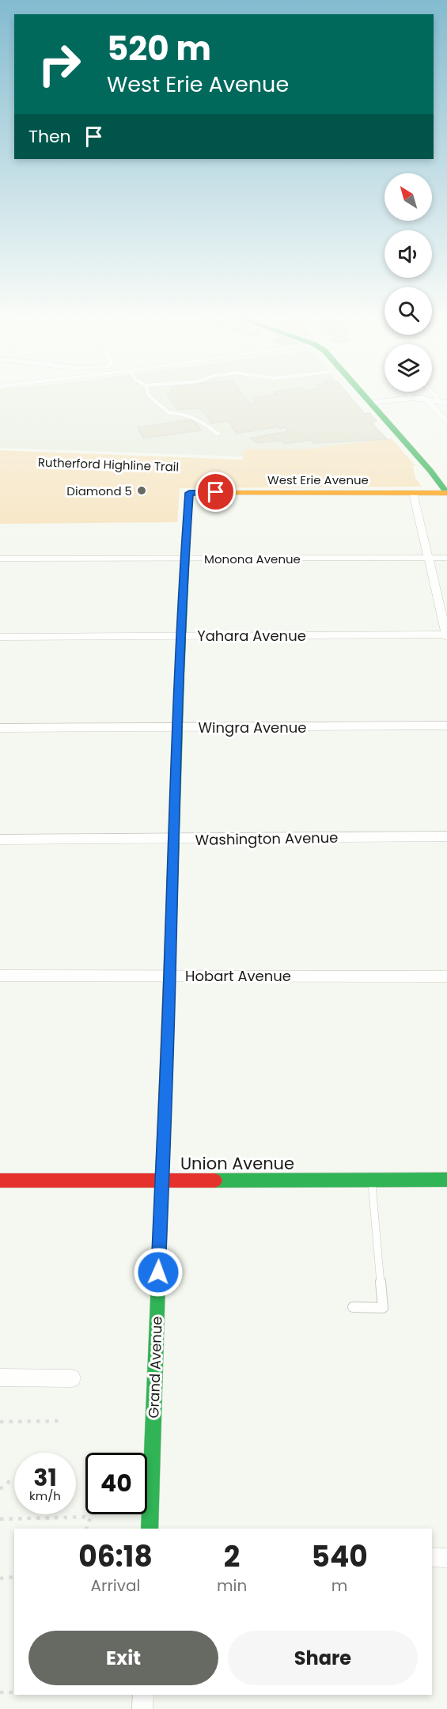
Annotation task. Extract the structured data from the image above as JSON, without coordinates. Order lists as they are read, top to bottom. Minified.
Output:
{"streets":{"street":["West Erie Avenue","Monona Avenue","Yahara Avenue","Wingra Avenue","Washington Avenue","Hobart Avenue","Union Avenue","Grand Avenue"],"path":["Rutherford Highline Trail"]},"crossings":[["West Erie Avenue","Grand Avenue"],["Monona Avenue","Grand Avenue"],["Yahara Avenue","Grand Avenue"],["Wingra Avenue","Grand Avenue"],["Washington Avenue","Grand Avenue"],["Hobart Avenue","Grand Avenue"],["Union Avenue","Grand Avenue"]],"places":["Diamond 5"],"north":"top left","page":{"turn":["520 m","West Erie Avenue"],"then":"Then","speed":"31 km/h","limit":"40","eta":["06:18","Arrival","2","min","540","m"],"buttons":["Exit","Share"]}}
